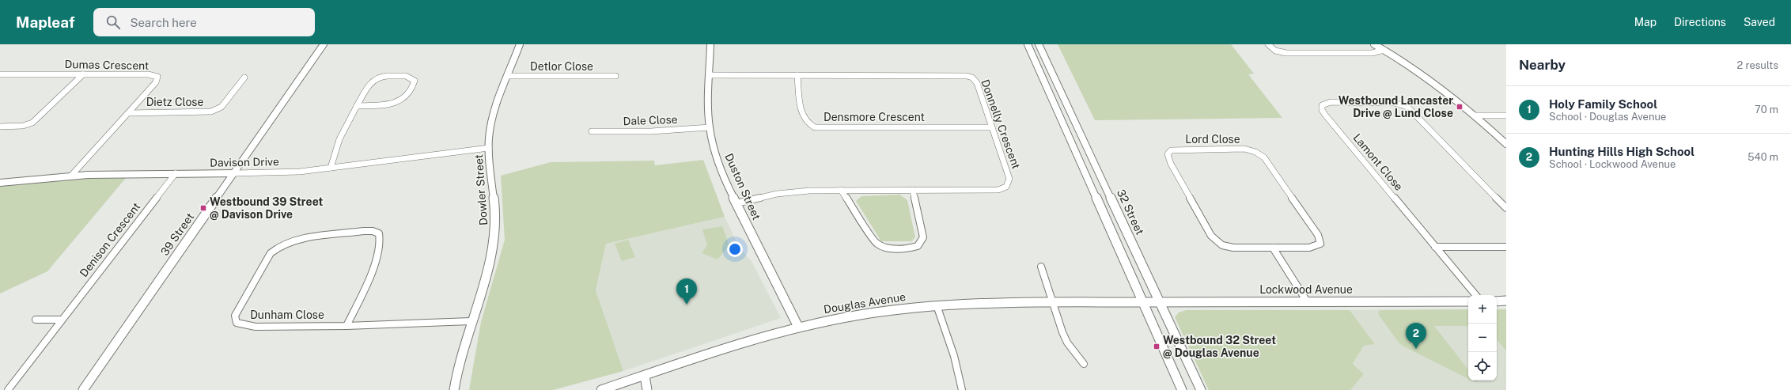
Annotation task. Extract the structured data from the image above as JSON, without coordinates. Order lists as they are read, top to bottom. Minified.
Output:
{"streets":{"street":["Dumas Crescent","Detlor Close","Dietz Close","Densmore Crescent","Dale Close","Donnelly Crescent","Lord Close","Davison Drive","Lamont Close","Duston Street","Dowler Street","32 Street","39 Street","Denison Crescent","Lockwood Avenue","Douglas Avenue","Dunham Close"]},"crossings":[["Dumas Crescent","Dietz Close"],["Dumas Crescent","Davison Drive"],["Detlor Close","Dowler Street"],["Densmore Crescent","Donnelly Crescent"],["Dale Close","Duston Street"],["Donnelly Crescent","Duston Street"],["Davison Drive","Dowler Street"],["Davison Drive","39 Street"],["Davison Drive","Denison Crescent"],["Duston Street","Douglas Avenue"],["Dowler Street","Dunham Close"],["32 Street","Lockwood Avenue"],["Lockwood Avenue","Douglas Avenue"]],"places":{"transit":["Westbound Lancaster Drive @ Lund Close","Westbound 39 Street @ Davison Drive","Westbound 32 Street @ Douglas Avenue"]},"page":{"header":"Mapleaf","search":"Search here","nav":["Map","Directions","Saved"],"heading":["Nearby","2 results"],"list":[{"mark":"1","name":"Holy Family School","note":"School · Douglas Avenue","value":"70 m"},{"mark":"2","name":"Hunting Hills High School","note":"School · Lockwood Avenue","value":"540 m"}],"pins":["1","2"],"map_buttons":["+","−"]}}
